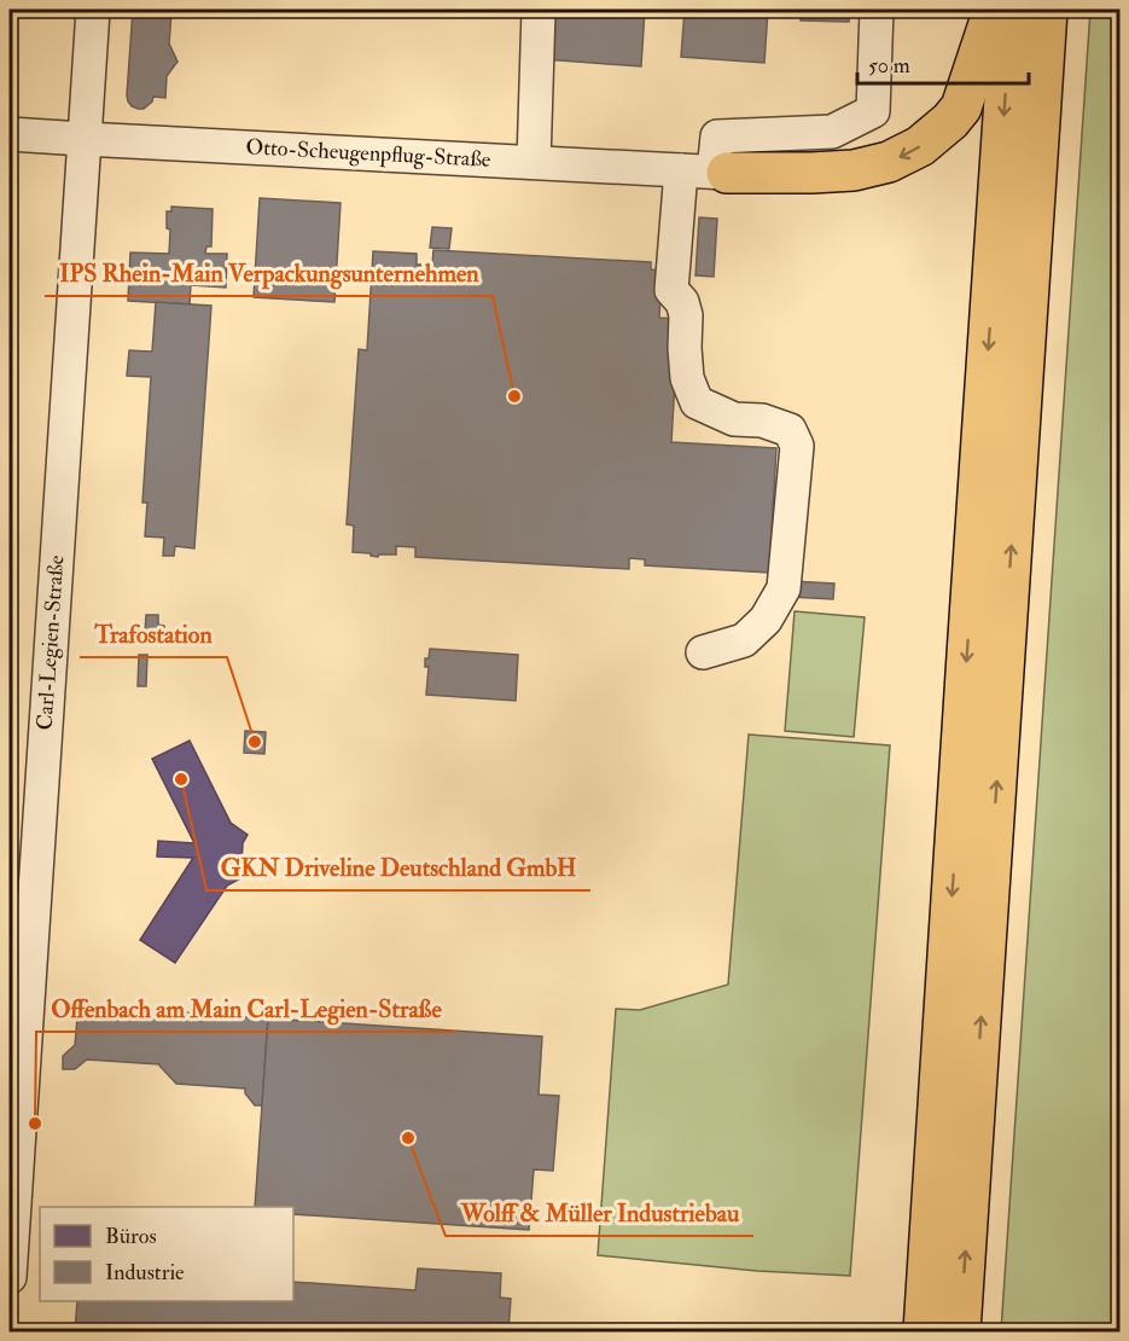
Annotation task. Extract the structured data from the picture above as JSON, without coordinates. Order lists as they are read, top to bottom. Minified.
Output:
{"streets":{"street":["Otto-Scheugenpflug-Straße","Carl-Legien-Straße"]},"crossings":[["Otto-Scheugenpflug-Straße","Carl-Legien-Straße"]],"places":["IPS Rhein-Main Verpackungsunternehmen","Trafostation","GKN Driveline Deutschland GmbH","Offenbach am Main Carl-Legien-Straße","Wolff & Müller Industriebau"],"legend":["Büros","Industrie"],"scale_bar":"50 m"}
